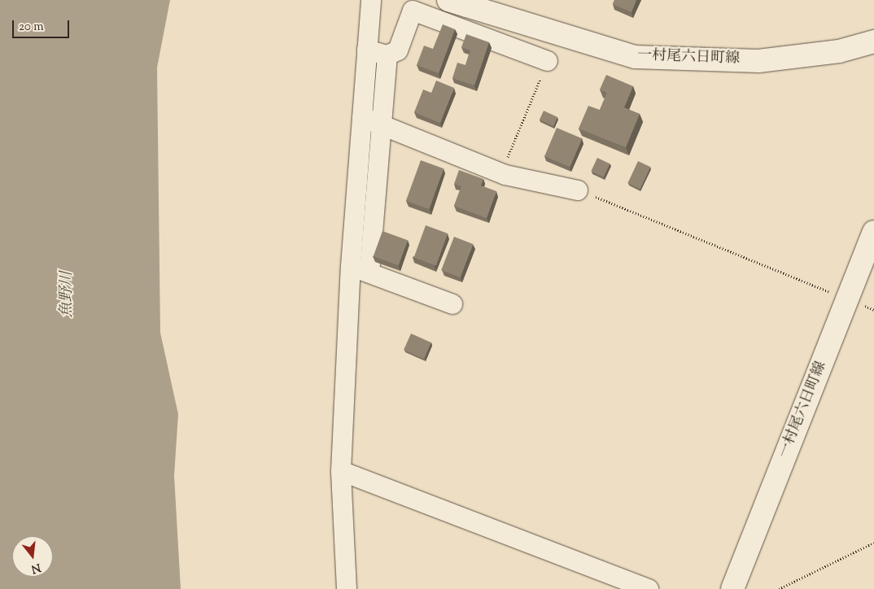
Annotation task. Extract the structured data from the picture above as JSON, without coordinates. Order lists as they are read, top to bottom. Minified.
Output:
{"streets":{"main road":["一村尾六日町線"]},"water":["魚野川"],"scale_bar":"20 m","north":"bottom"}
